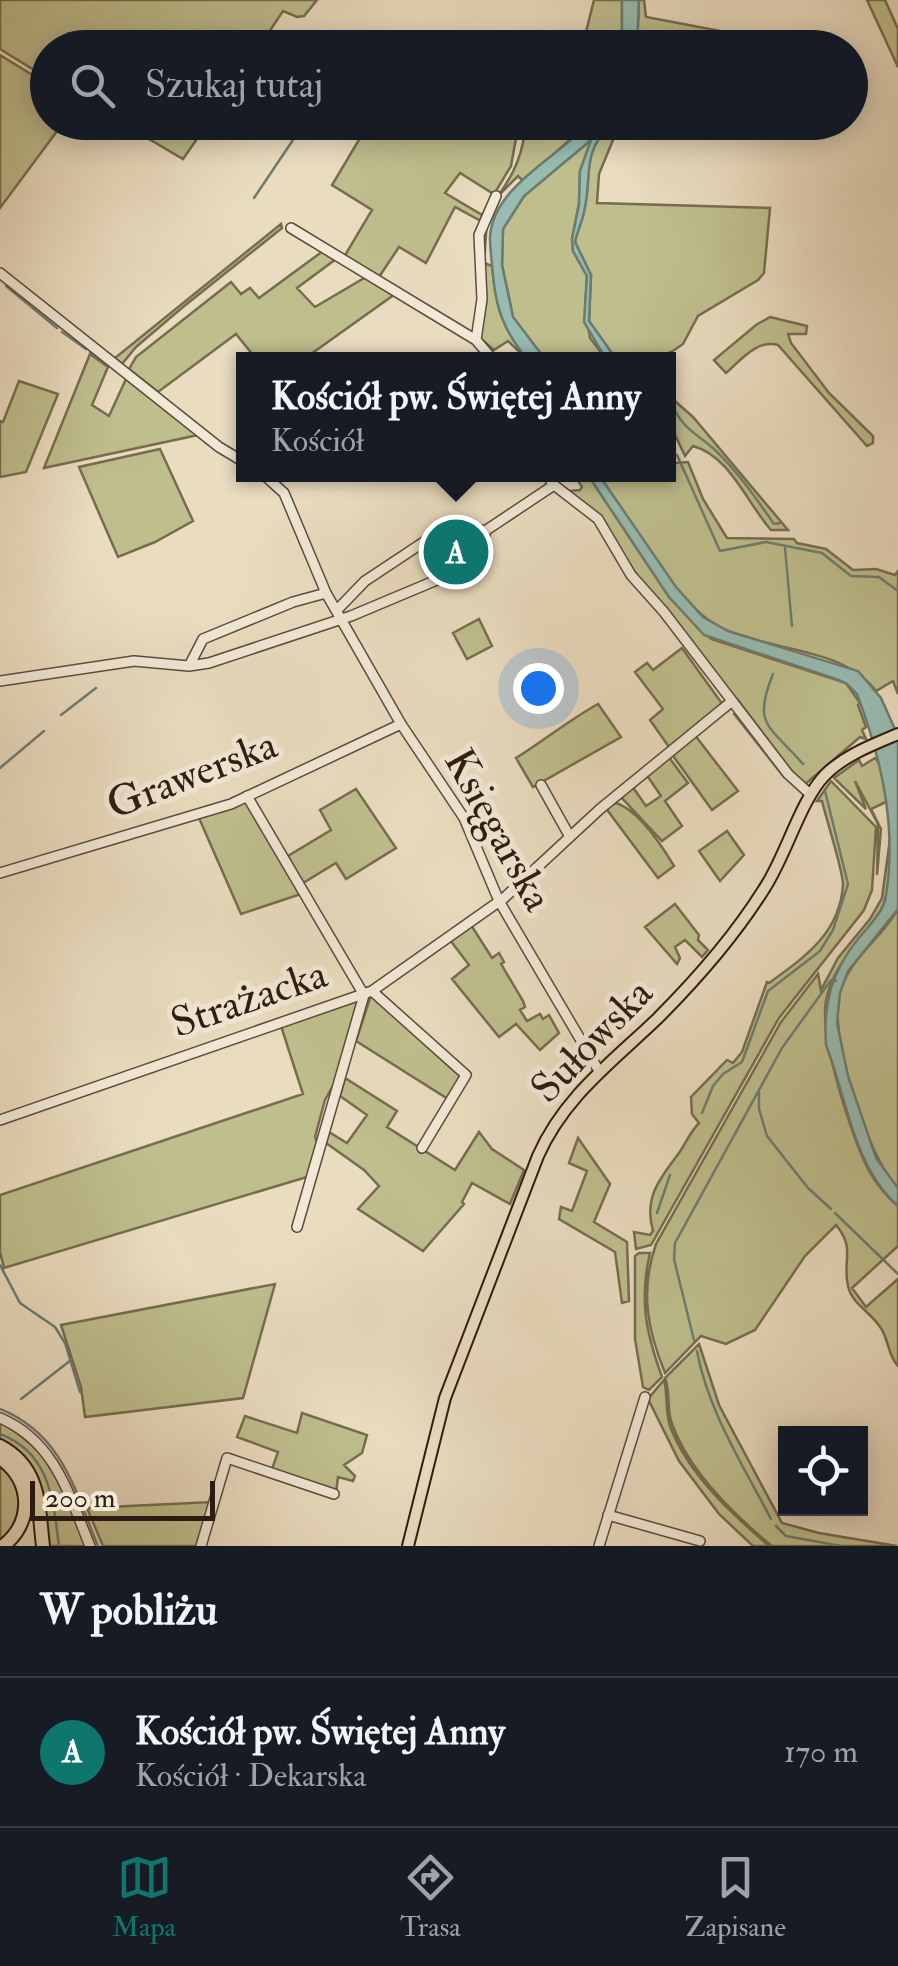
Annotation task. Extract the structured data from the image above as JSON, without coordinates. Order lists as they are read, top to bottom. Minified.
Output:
{"streets":{"main road":["Sułowska"],"street":["Grawerska","Księgarska","Strażacka"]},"crossings":[["Grawerska","Księgarska"],["Księgarska","Strażacka"],["Księgarska","Sułowska"]],"scale_bar":"200 m","page":{"search":"Szukaj tutaj","popup":["Kościół pw. Świętej Anny","Kościół"],"pins":"A","scale":"200 m","heading":"W pobliżu","list":[{"mark":"A","name":"Kościół pw. Świętej Anny","note":"Kościół · Dekarska","value":"170 m"}],"nav":["Mapa","Trasa","Zapisane"]}}
